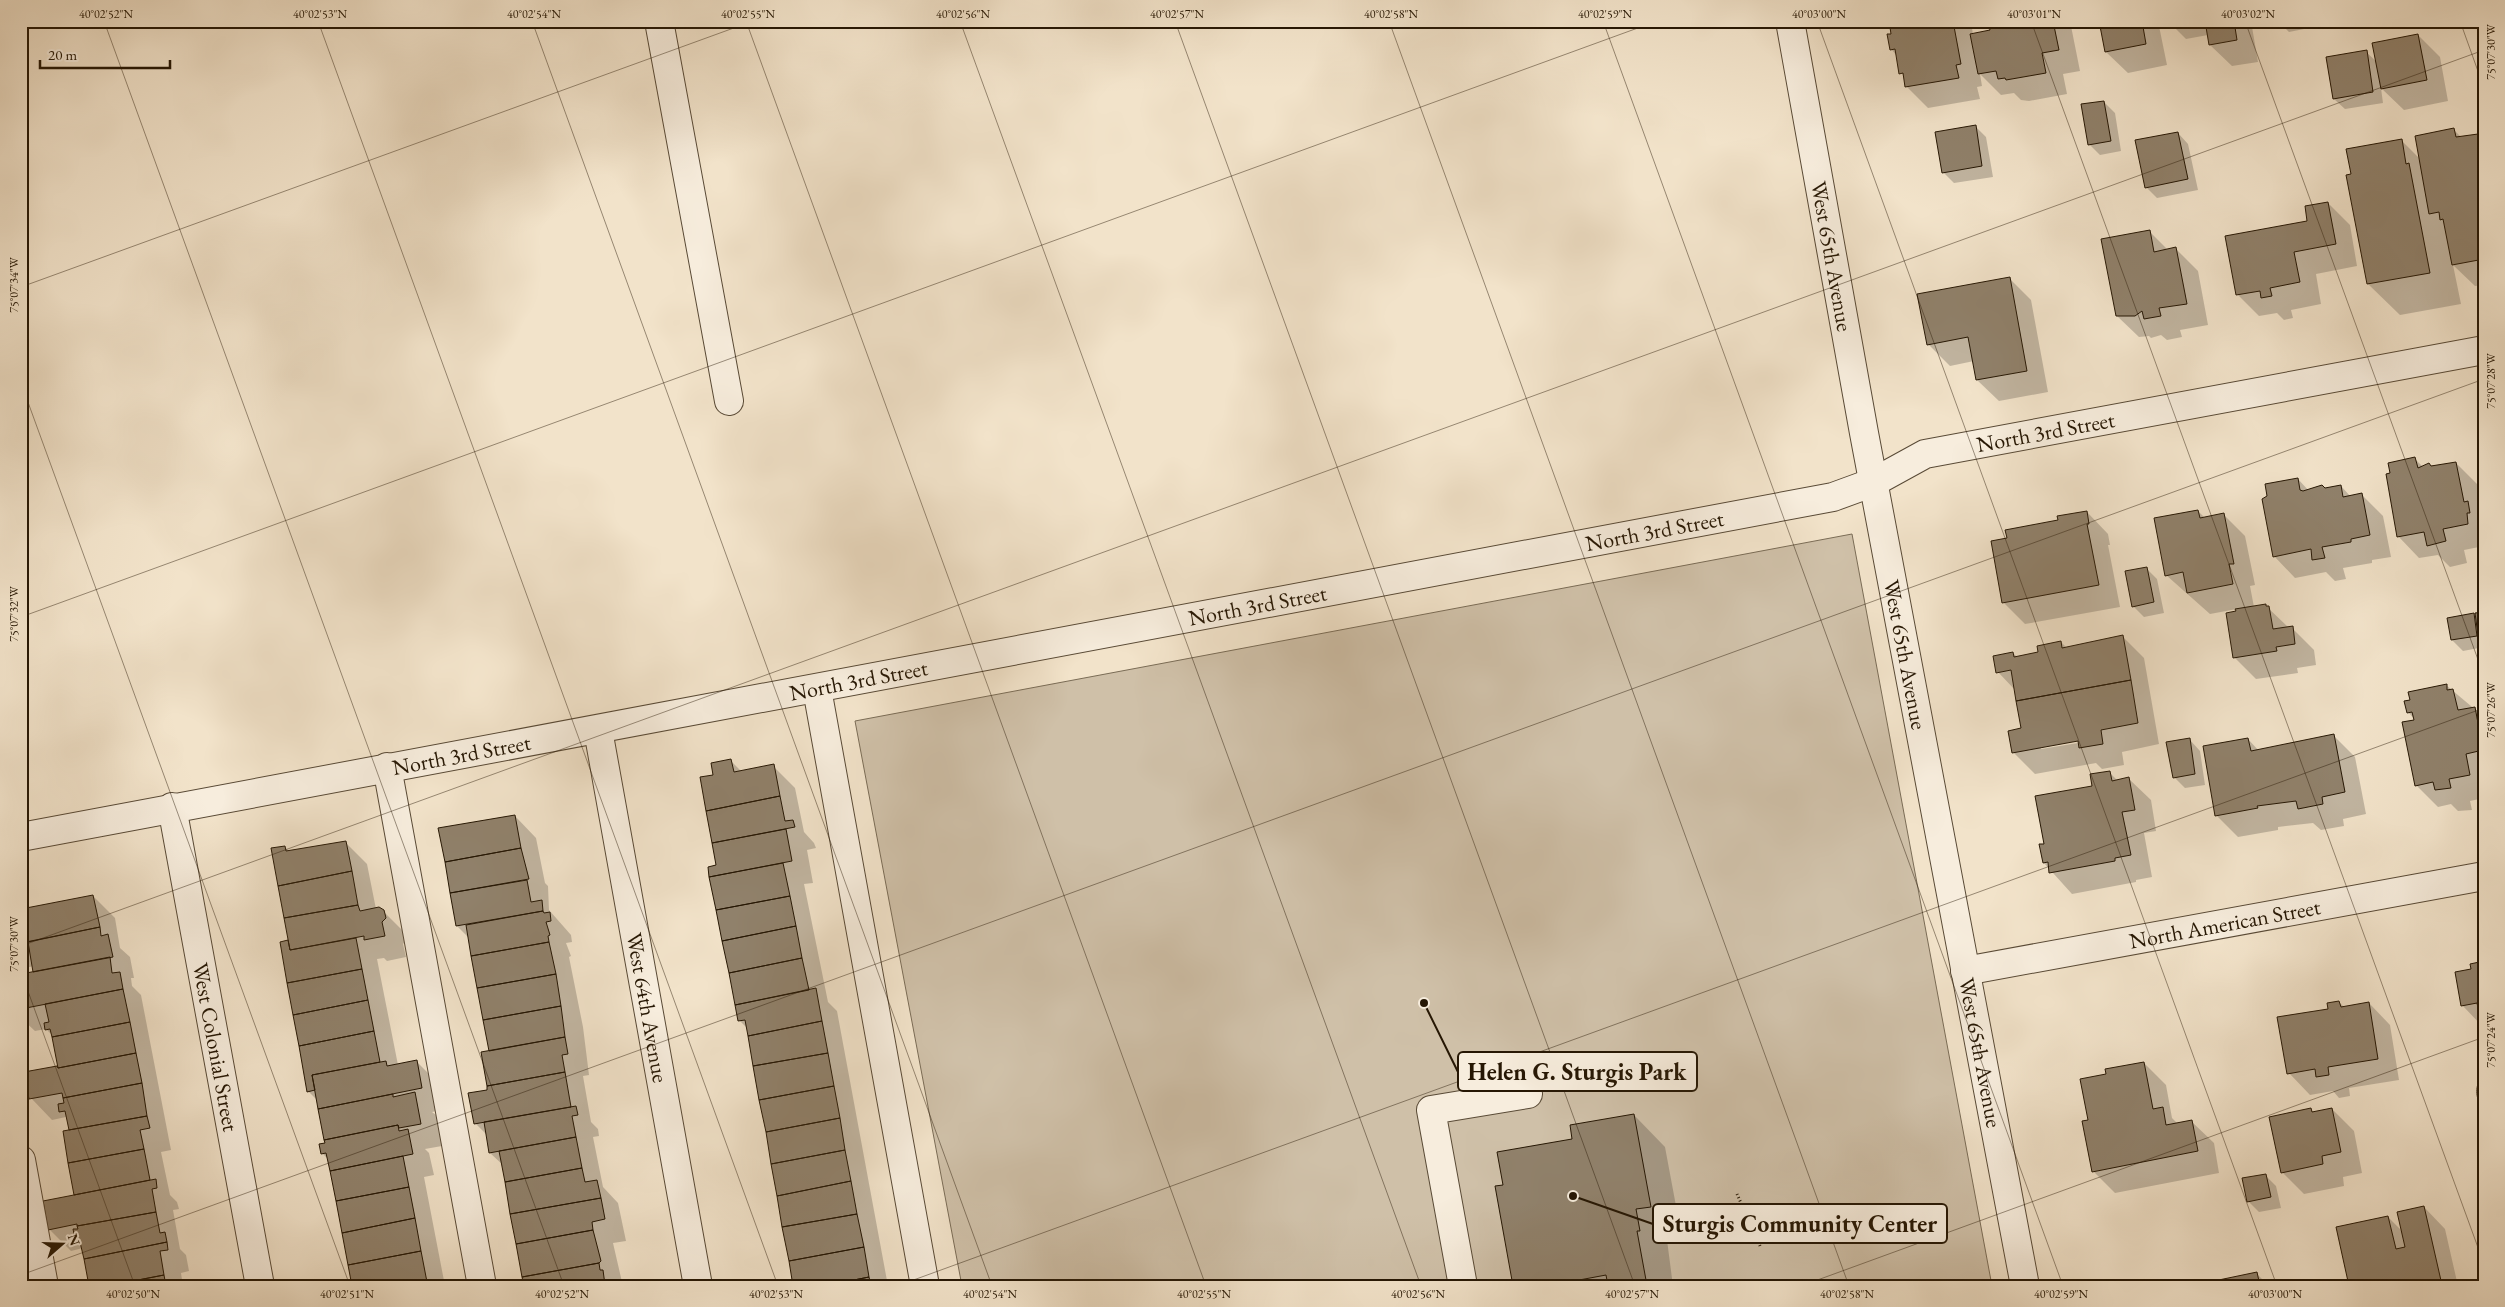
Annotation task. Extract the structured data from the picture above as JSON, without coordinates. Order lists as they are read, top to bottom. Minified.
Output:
{"streets":{"street":["West 65th Avenue","North 3rd Street","North American Street","West 64th Avenue","West Colonial Street"]},"crossings":[["West 65th Avenue","North 3rd Street"],["West 65th Avenue","North American Street"],["North 3rd Street","West 64th Avenue"],["North 3rd Street","West Colonial Street"]],"places":["Helen G. Sturgis Park","Sturgis Community Center"],"scale_bar":"20 m","north":"right","coordinates":["40°02'52\"N","40°02'53\"N","40°02'54\"N","40°02'55\"N","40°02'56\"N","40°02'57\"N","40°02'58\"N","40°02'59\"N","40°03'00\"N","40°03'01\"N","40°03'02\"N","75°07'30\"W","75°07'34\"W","75°07'28\"W","75°07'32\"W","75°07'26\"W","75°07'24\"W","40°02'50\"N","40°02'51\"N"]}
